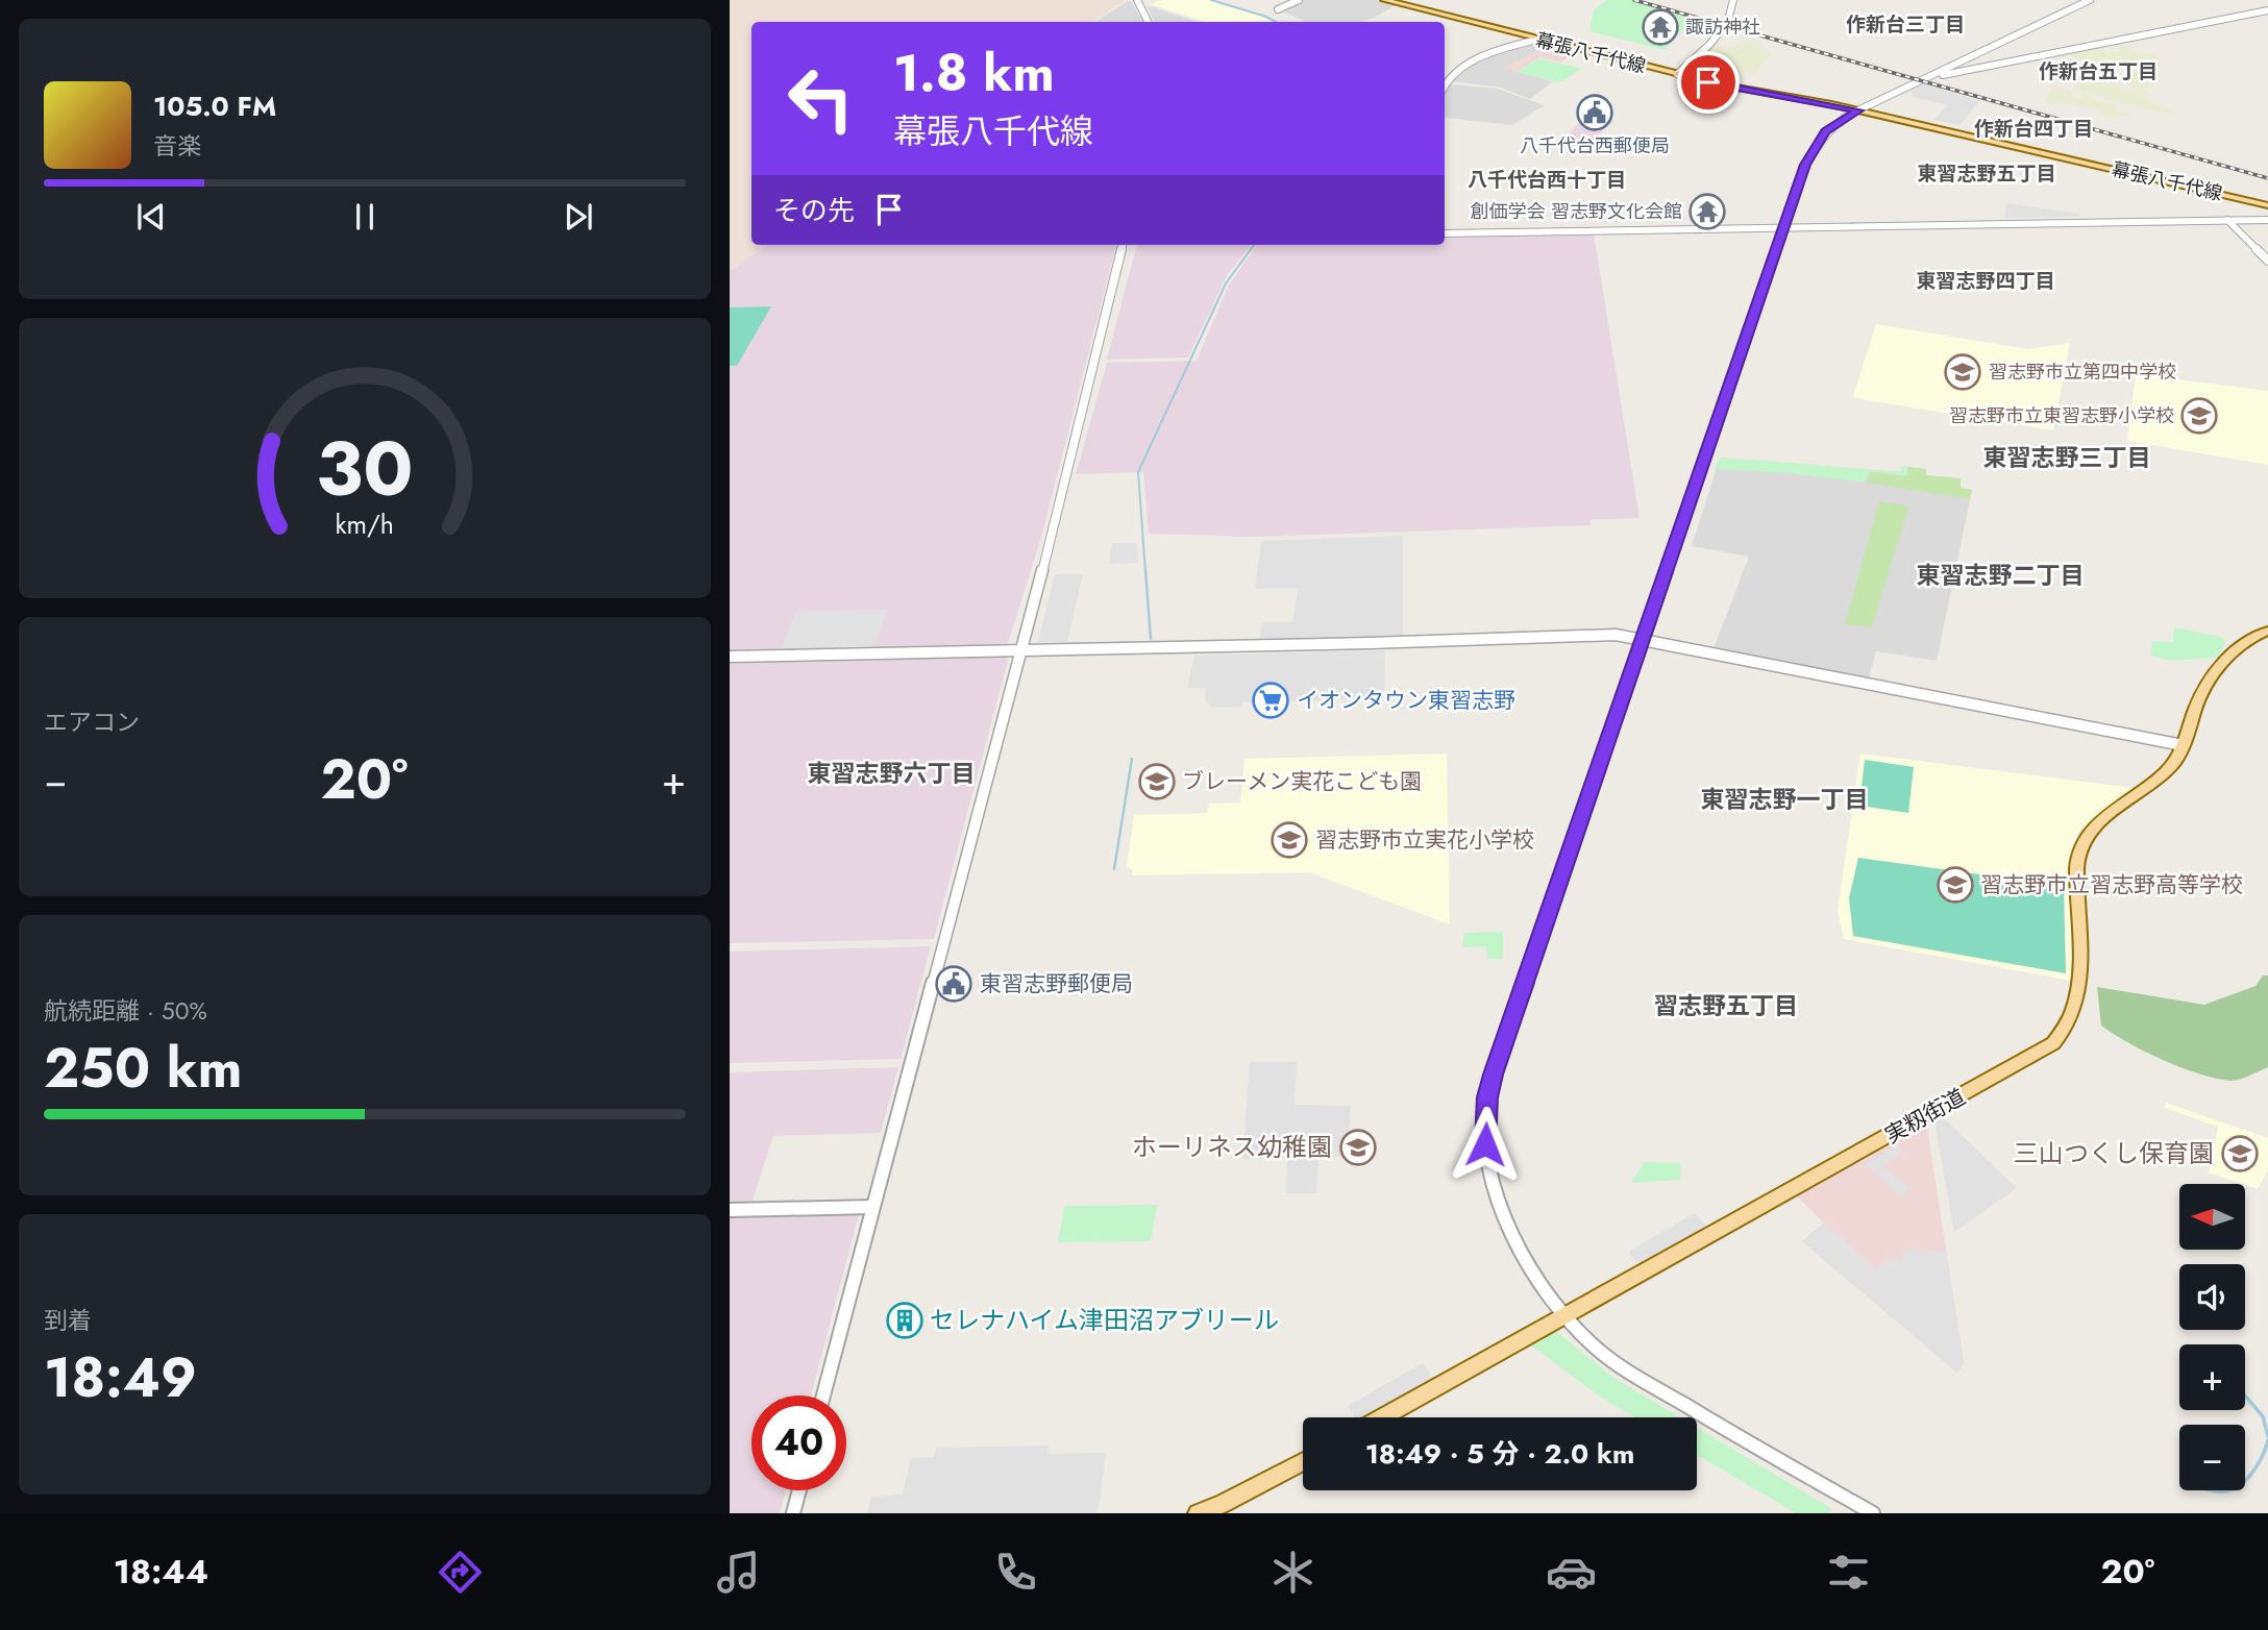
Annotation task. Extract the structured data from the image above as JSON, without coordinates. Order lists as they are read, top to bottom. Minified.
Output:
{"streets":{"main road":["幕張八千代線","実籾街道"]},"districts":["作新台三丁目","作新台五丁目","作新台四丁目","東習志野五丁目","八千代台西十丁目","東習志野四丁目","東習志野三丁目","東習志野二丁目","東習志野六丁目","東習志野一丁目","習志野五丁目"],"places":{"temple":["諏訪神社","創価学会 習志野文化会館"],"public building":["八千代台西郵便局","東習志野郵便局"],"school or university":["習志野市立第四中学校","習志野市立東習志野小学校","ブレーメン実花こども園","習志野市立実花小学校","習志野市立習志野高等学校","ホーリネス幼稚園","三山つくし保育園"],"supermarket":["イオンタウン東習志野"],"building":["セレナハイム津田沼アブリール"]},"north":"left","page":{"turn":["1.8 km","幕張八千代線"],"song":["105.0 FM","音楽"],"then":"その先","tile":["エアコン",["航続距離 · 50%","250 km"],["到着","18:49"]],"heat":["−","20°","+"],"map_buttons":["+","−"],"limit":"40","trip":"18:49 · 5 分 · 2.0 km","tabs":["18:44","20°"],"gauge":["30","km/h"]}}
